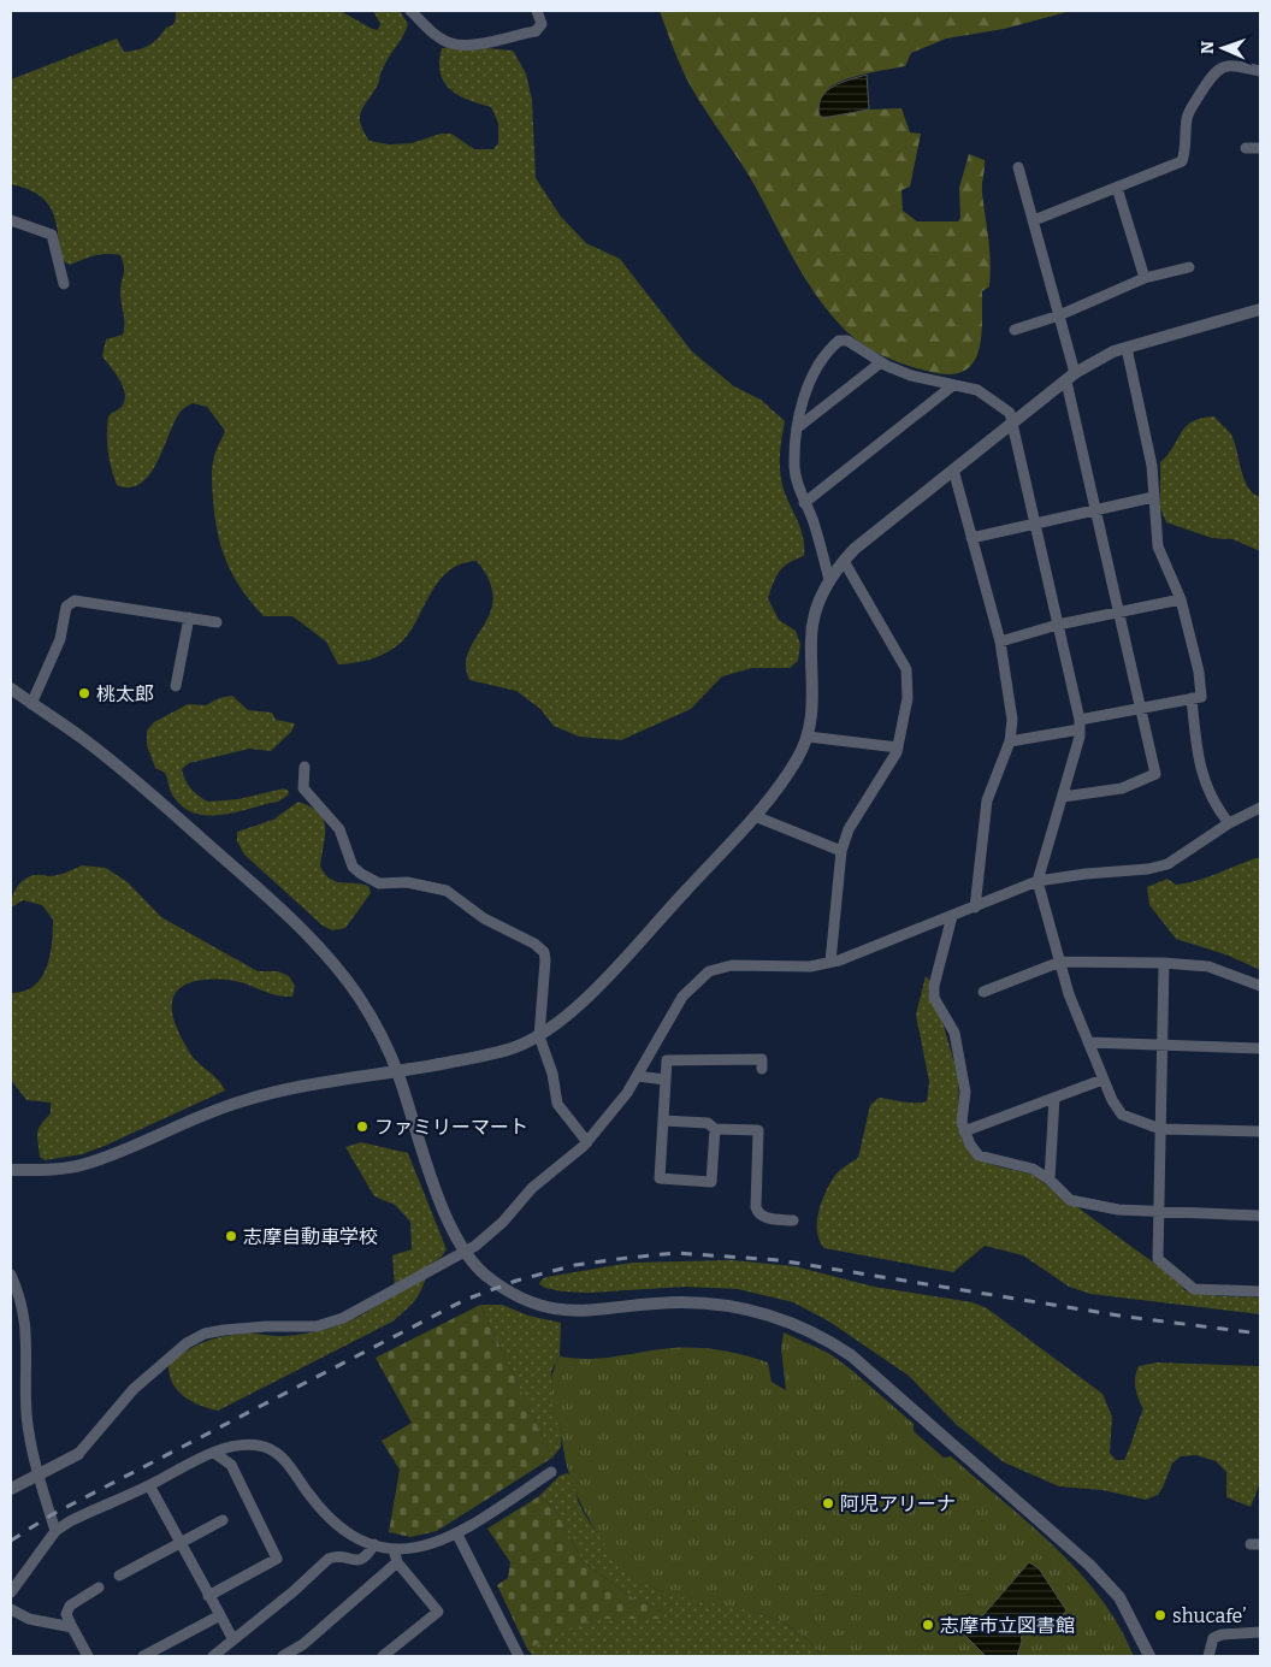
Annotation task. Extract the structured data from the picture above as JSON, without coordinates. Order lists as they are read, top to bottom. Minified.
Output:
{"places":["桃太郎","ファミリーマート","志摩自動車学校","阿児アリーナ","shucafe’","志摩市立図書館"],"north":"left"}
